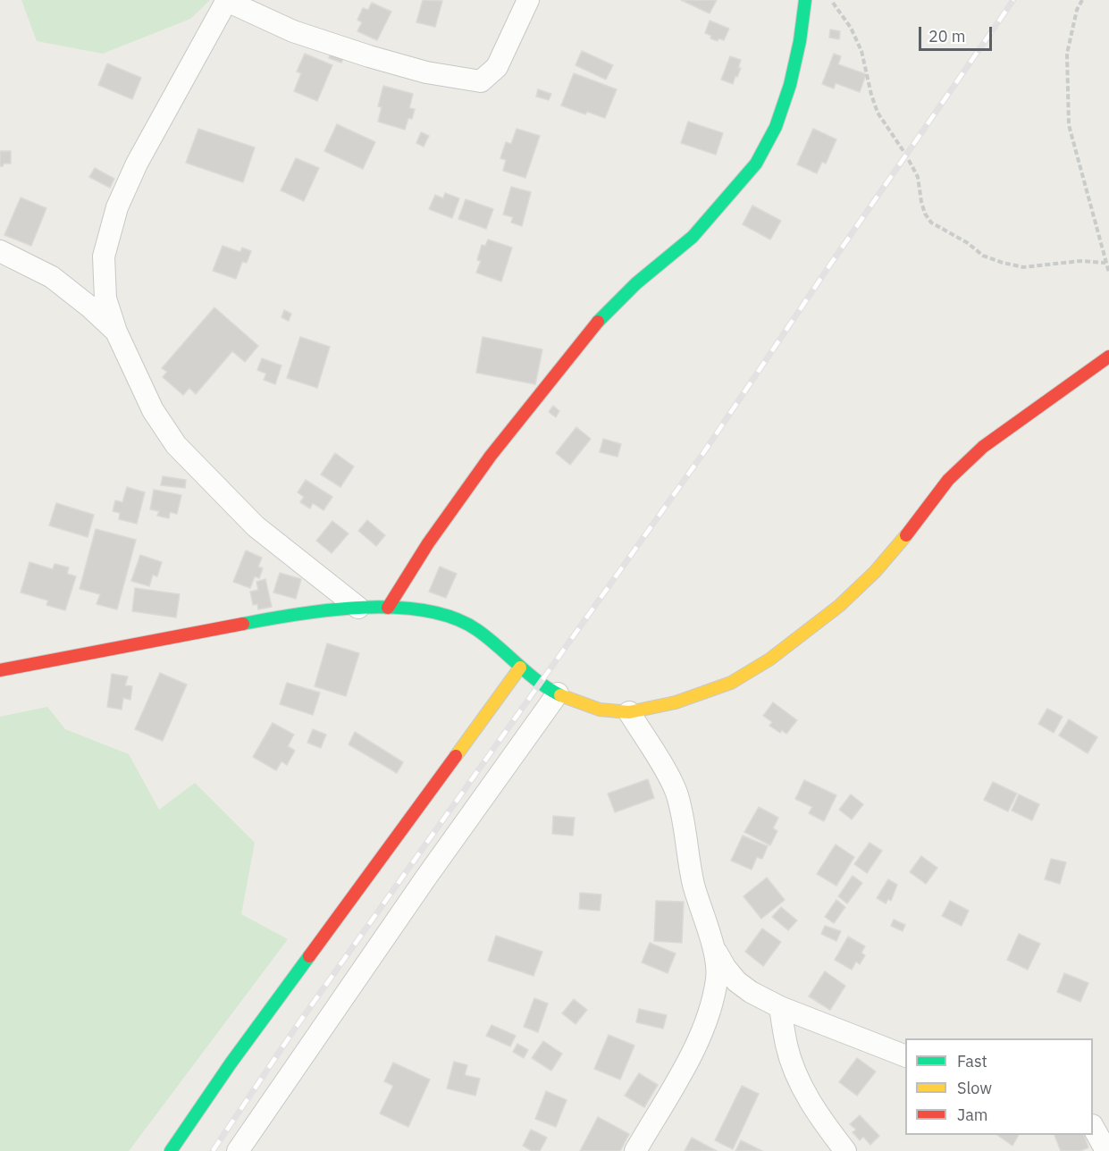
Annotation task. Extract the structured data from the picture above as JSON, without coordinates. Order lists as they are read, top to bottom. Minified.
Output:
{"legend":["Fast","Slow","Jam"],"scale_bar":"20 m"}
